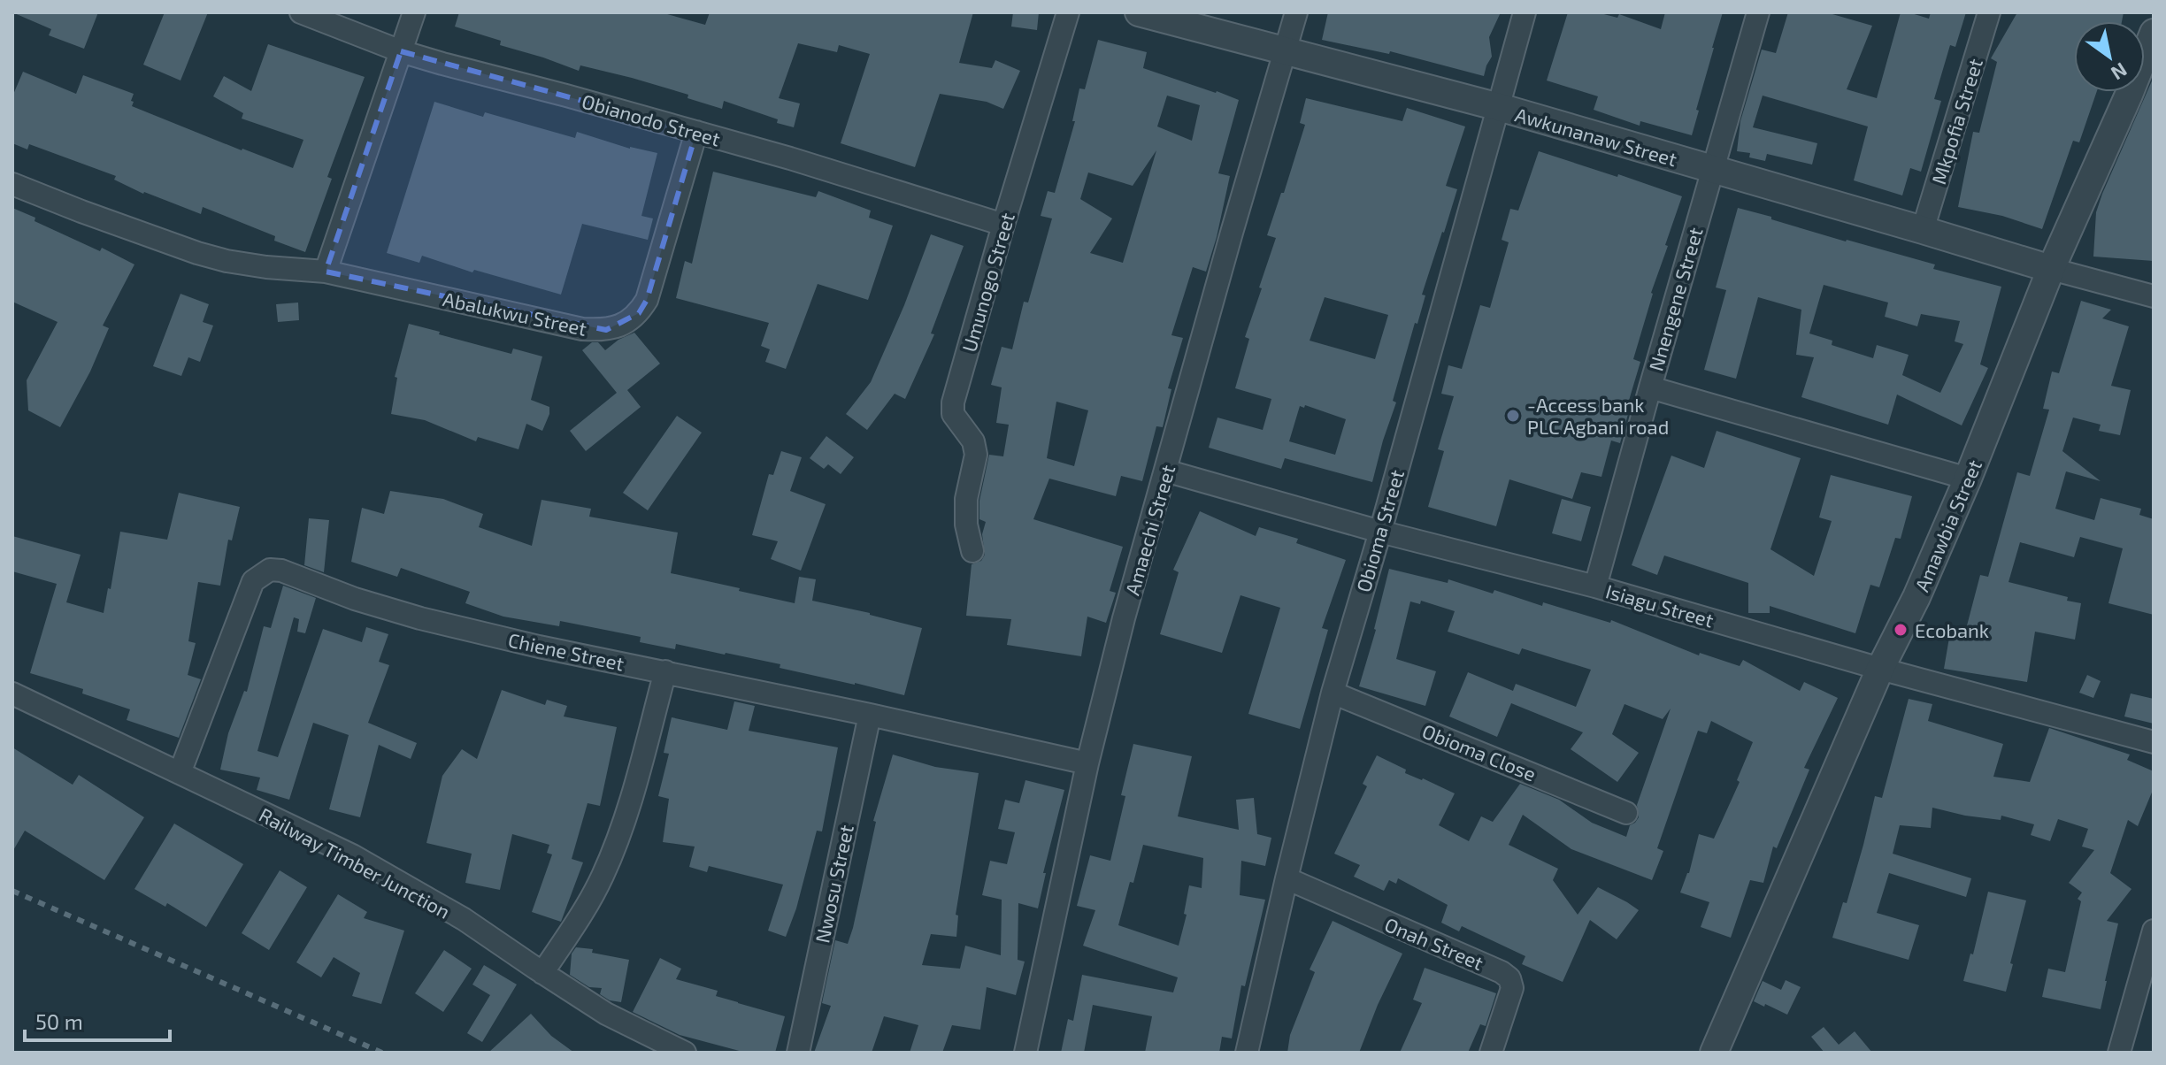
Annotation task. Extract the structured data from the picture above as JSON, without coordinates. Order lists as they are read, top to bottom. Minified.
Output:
{"streets":{"street":["Obianodo Street","Mkpofia Street","Awkunanaw Street","Umunogo Street","Nnengene Street","Abalukwu Street","Amawbia Street","Amaechi Street","Obioma Street","Isiagu Street","Chiene Street","Obioma Close","Railway Timber Junction","Nwosu Street","Onah Street"]},"crossings":[["Obianodo Street","Umunogo Street"],["Obianodo Street","Abalukwu Street"],["Mkpofia Street","Awkunanaw Street"],["Awkunanaw Street","Nnengene Street"],["Awkunanaw Street","Amawbia Street"],["Awkunanaw Street","Amaechi Street"],["Awkunanaw Street","Obioma Street"],["Nnengene Street","Isiagu Street"],["Amawbia Street","Isiagu Street"],["Amaechi Street","Isiagu Street"],["Amaechi Street","Chiene Street"],["Obioma Street","Isiagu Street"],["Obioma Street","Obioma Close"],["Obioma Street","Onah Street"],["Chiene Street","Railway Timber Junction"],["Chiene Street","Nwosu Street"]],"places":["-Access bank PLC Agbani road","Ecobank"],"scale_bar":"50 m","north":"bottom right"}
